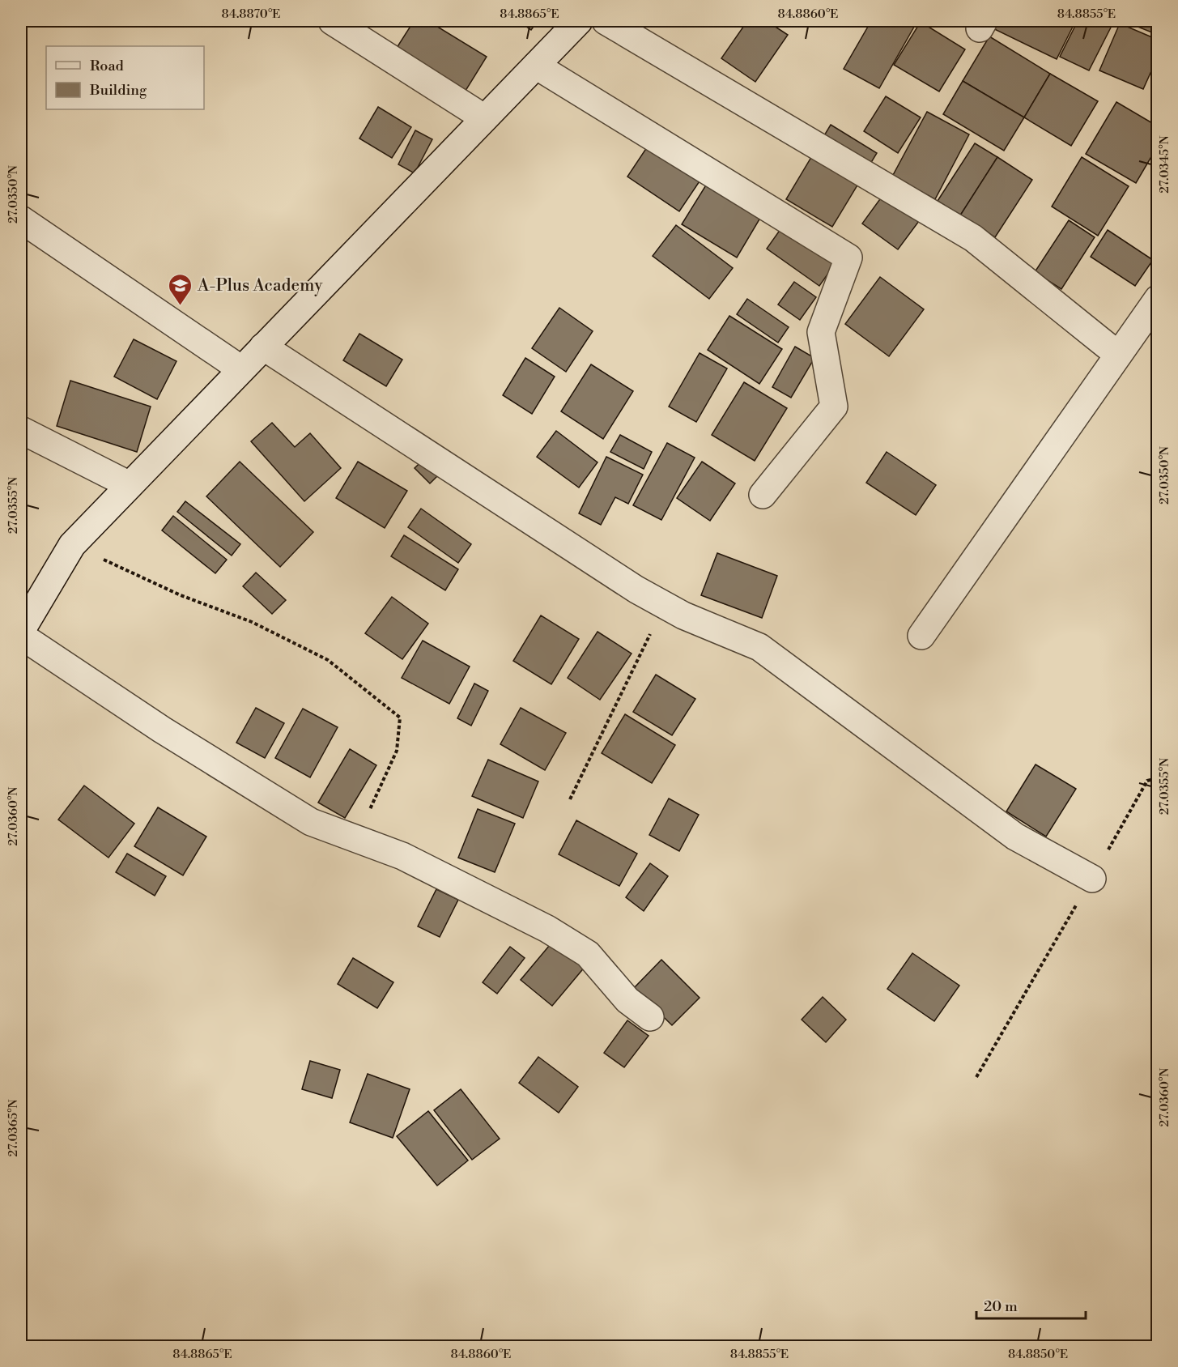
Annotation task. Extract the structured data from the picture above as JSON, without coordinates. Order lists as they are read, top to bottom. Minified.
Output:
{"places":{"school or university":["A-Plus Academy"]},"legend":["Road","Building"],"scale_bar":"20 m","coordinates":["84.8870°E","84.8865°E","84.8860°E","84.8855°E","27.0345°N","27.0350°N","27.0355°N","27.0360°N","27.0365°N","84.8850°E"]}
